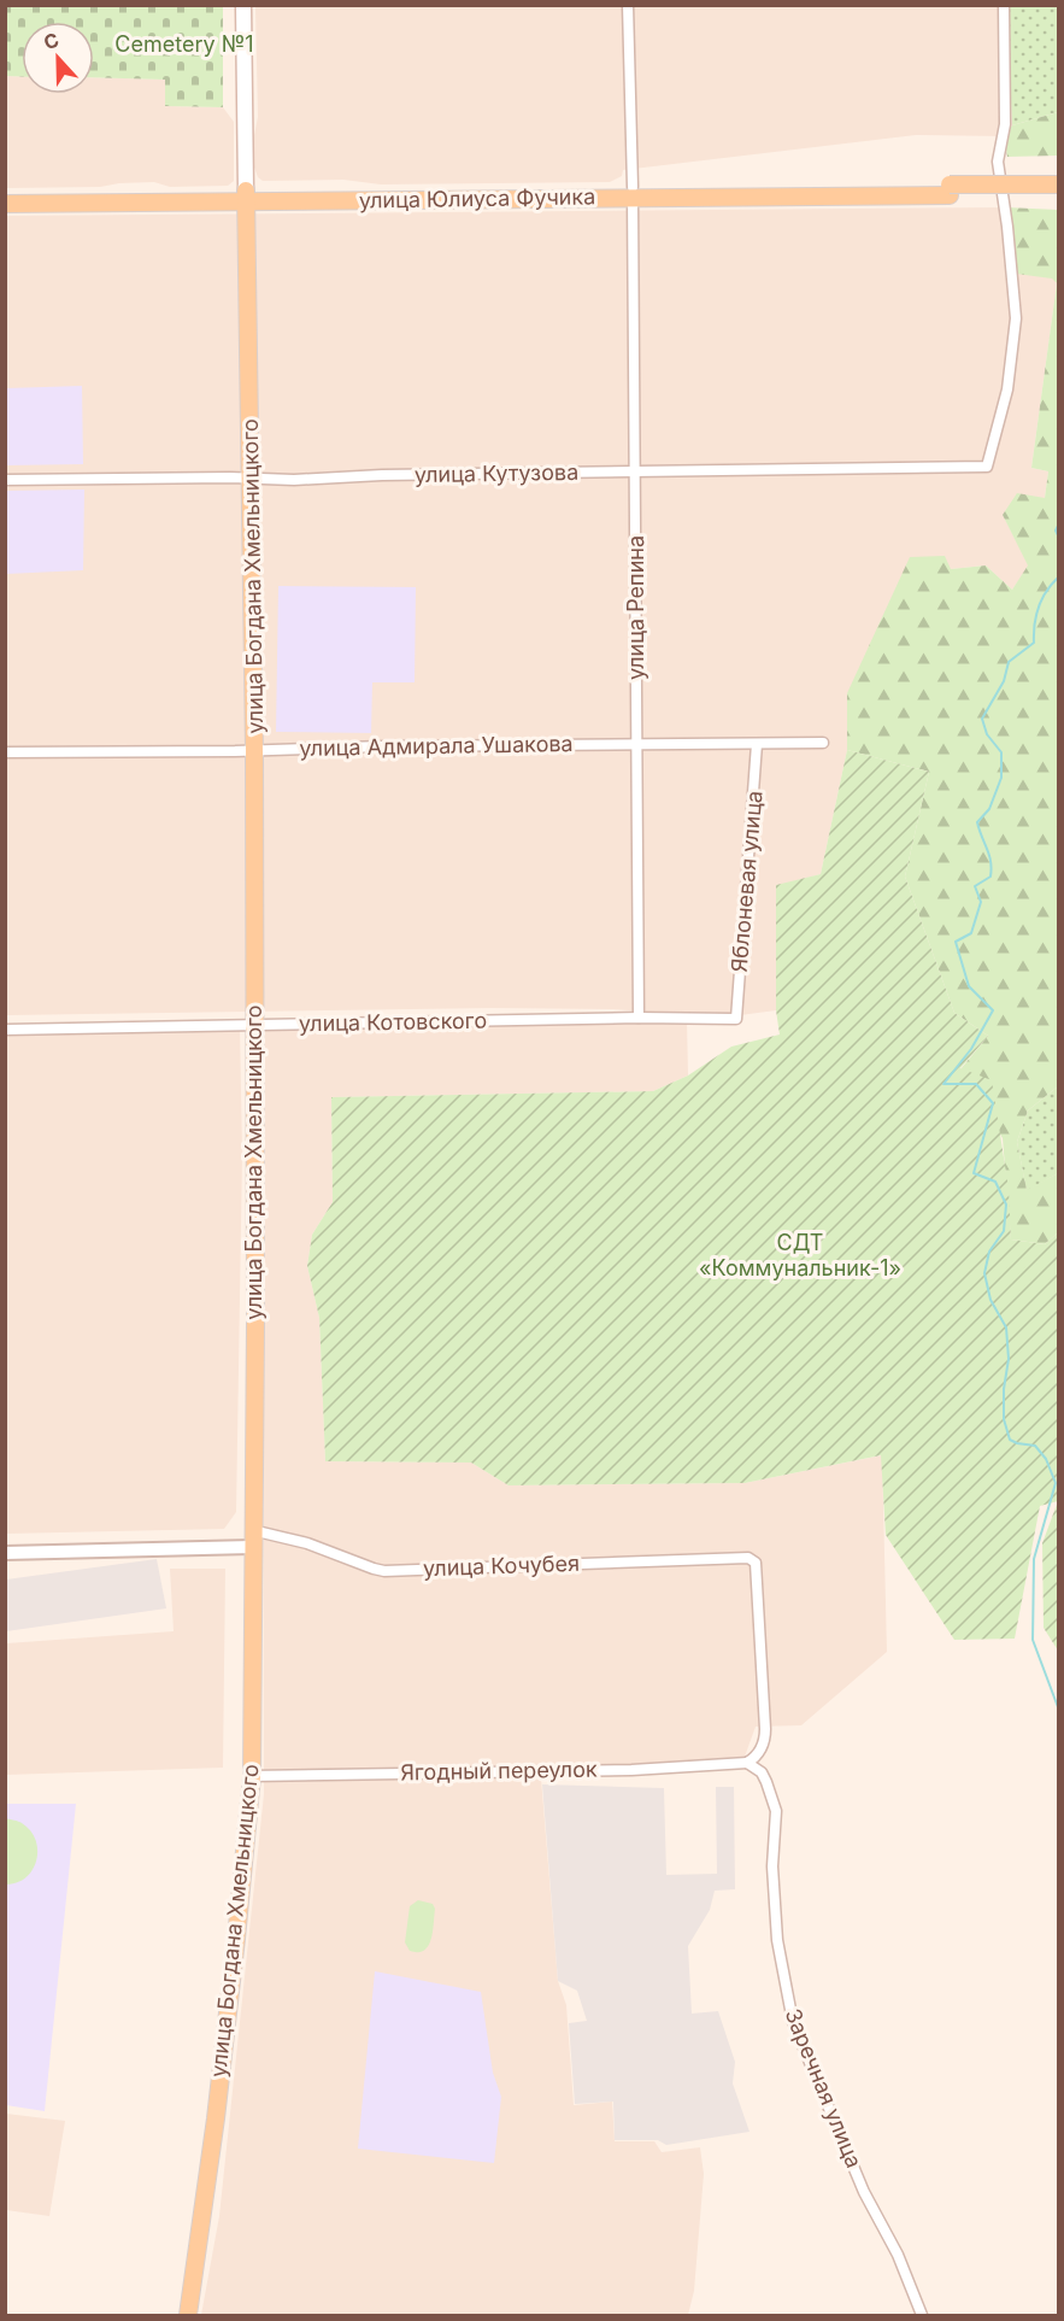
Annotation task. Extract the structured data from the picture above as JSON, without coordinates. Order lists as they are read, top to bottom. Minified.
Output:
{"streets":{"main road":["улица Юлиуса Фучика","улица Богдана Хмельницкого"],"street":["улица Кутузова","улица Репина","улица Адмирала Ушакова","Яблоневая улица","улица Котовского","улица Кочубея","Ягодный переулок","Заречная улица"]},"crossings":[["улица Юлиуса Фучика","улица Богдана Хмельницкого"],["улица Юлиуса Фучика","улица Репина"],["улица Кутузова","улица Богдана Хмельницкого"],["улица Кутузова","улица Репина"],["улица Богдана Хмельницкого","улица Адмирала Ушакова"],["улица Богдана Хмельницкого","улица Котовского"],["улица Богдана Хмельницкого","улица Кочубея"],["улица Богдана Хмельницкого","Ягодный переулок"],["улица Репина","улица Адмирала Ушакова"],["улица Репина","улица Котовского"],["улица Адмирала Ушакова","Яблоневая улица"],["Яблоневая улица","улица Котовского"],["улица Кочубея","Ягодный переулок"],["улица Кочубея","Заречная улица"],["Ягодный переулок","Заречная улица"]],"parks":["Cemetery №1","СДТ «Коммунальник-1»"],"north":"top"}
